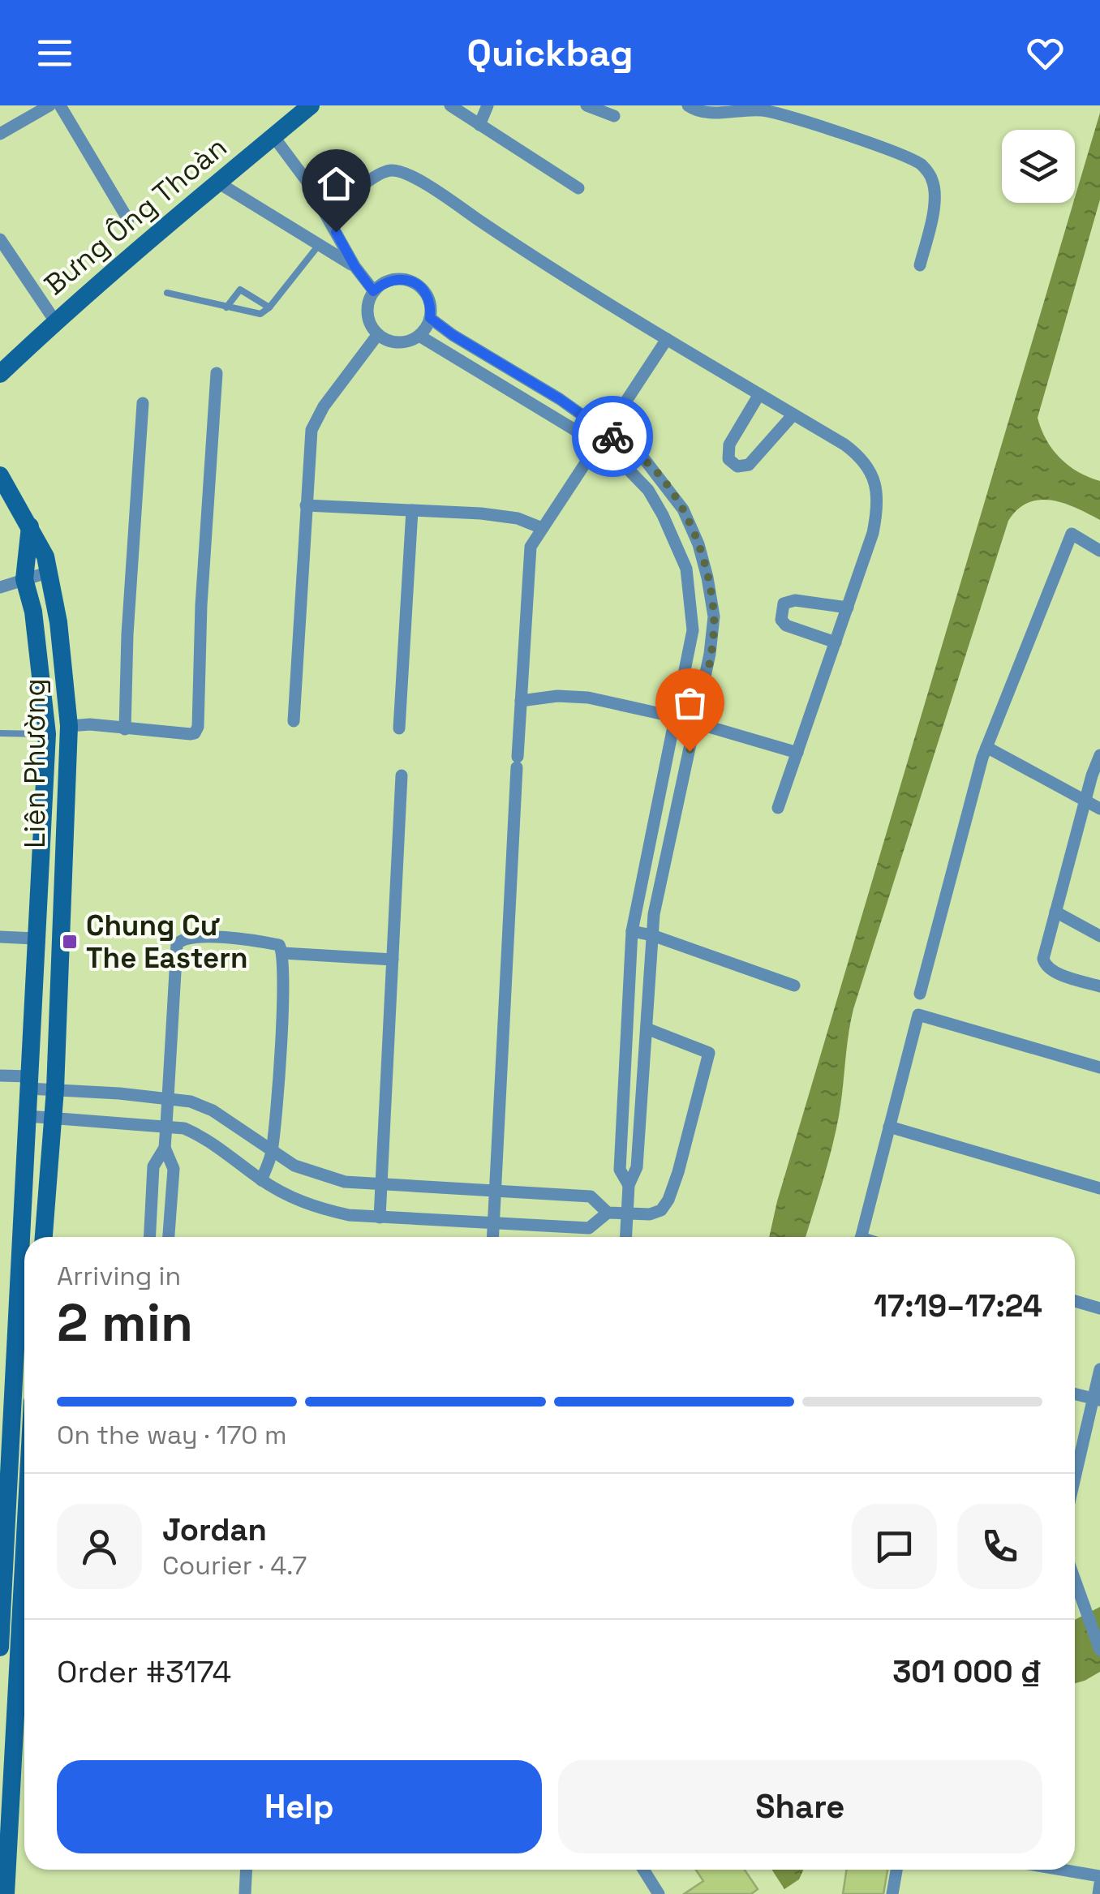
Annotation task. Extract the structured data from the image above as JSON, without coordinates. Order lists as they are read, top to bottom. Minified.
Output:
{"streets":{"street":["Bưng Ông Thoàn","Liên Phường"]},"places":{"transit":["Chung Cư The Eastern"]},"page":{"header":"Quickbag","heading":["2 min","Arriving in","17:19–17:24"],"panel":["Jordan","Courier · 4.7","Order #3174","301 000 ₫"],"bar":"On the way · 170 m","buttons":["Help","Share"]}}
